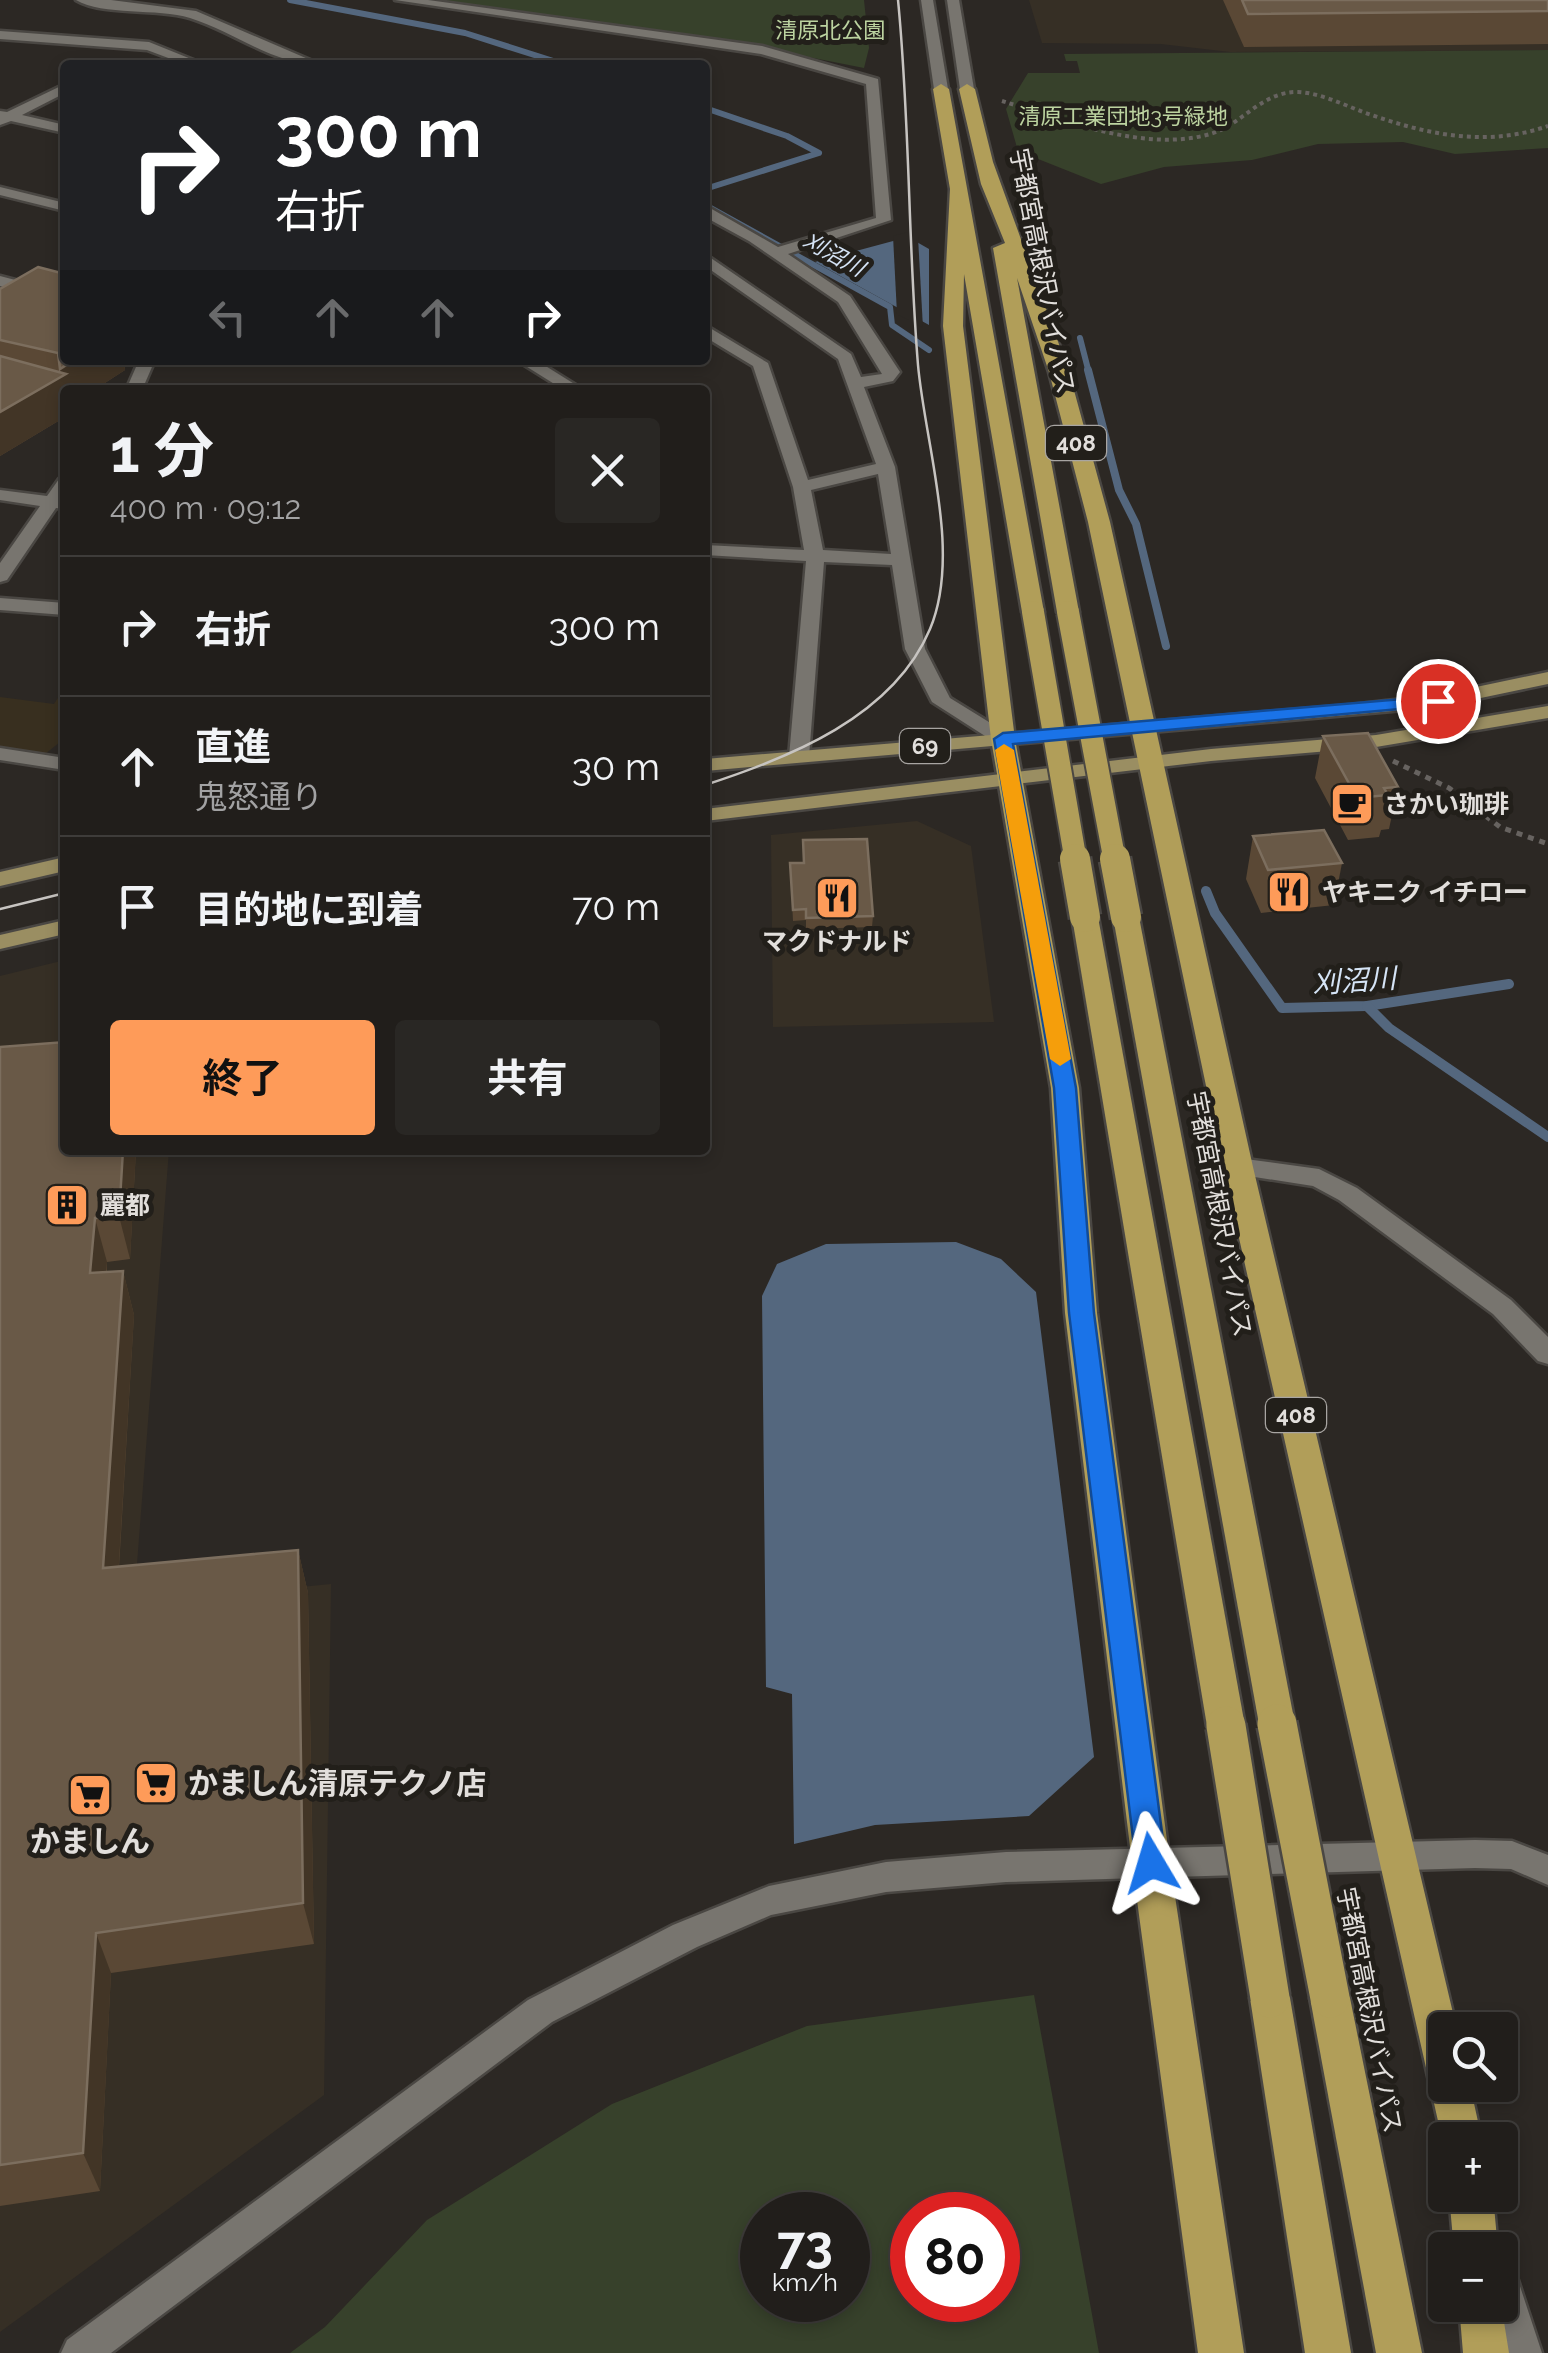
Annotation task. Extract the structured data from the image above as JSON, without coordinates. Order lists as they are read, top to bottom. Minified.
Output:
{"streets":{"highway":["宇都宮高根沢バイパス","408"],"main road":["69"]},"crossings":[["宇都宮高根沢バイパス","408"],["408","69"]],"water":["刈沼川"],"parks":["清原北公園","清原工業団地3号緑地"],"places":{"cafe":["さかい珈琲"],"restaurant":["ヤキニク イチロー","マクドナルド"],"building":["麗都"],"supermarket":["かましん清原テクノ店","かましん"]},"page":{"turn":["300 m","右折"],"heading":["1 分","400 m · 09:12"],"list":[{"name":"右折","value":"300 m"},{"name":"直進","note":"鬼怒通り","value":"30 m"},{"name":"目的地に到着","value":"70 m"}],"buttons":["終了","共有"],"map_buttons":["+","−"],"speed":"73 km/h","limit":"80"}}
